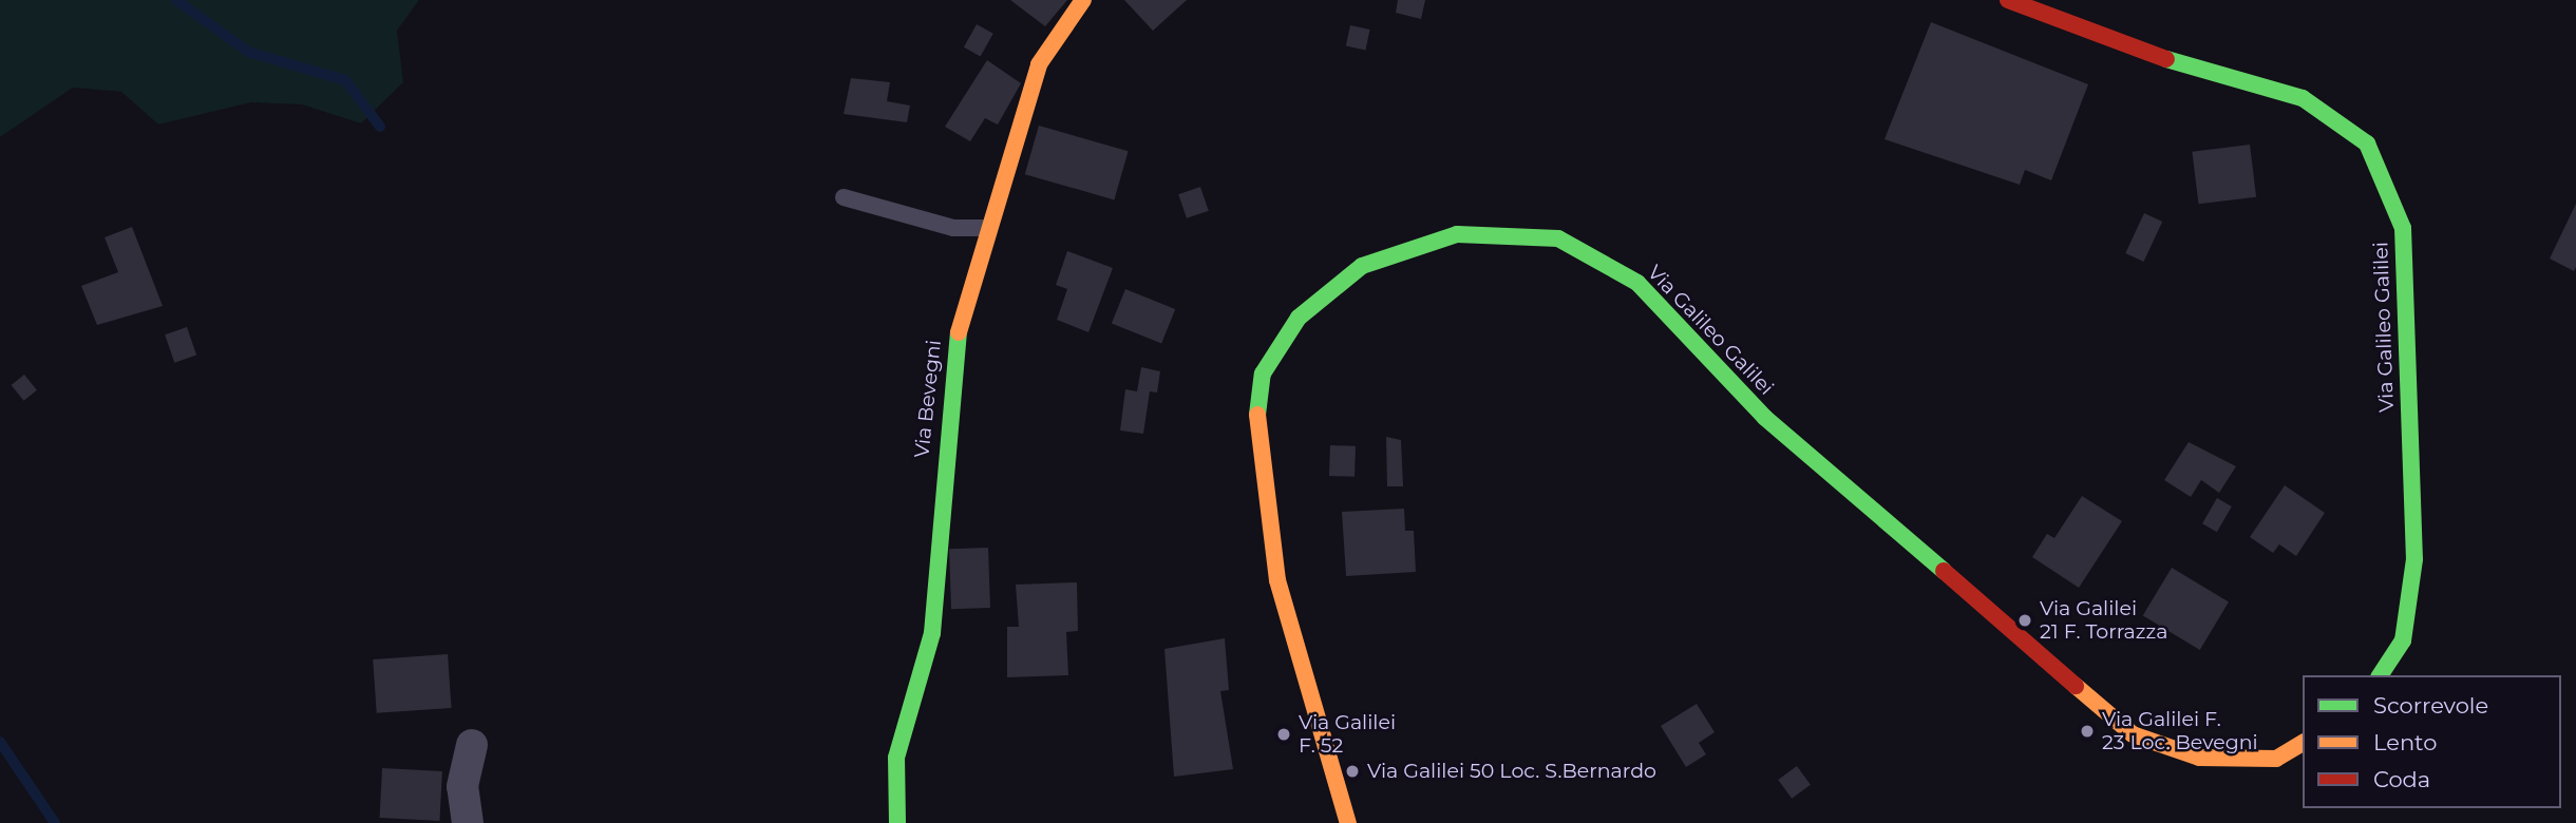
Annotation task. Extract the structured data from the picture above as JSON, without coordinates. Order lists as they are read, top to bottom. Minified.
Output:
{"streets":{"main road":["Via Galileo Galilei","Via Bevegni"]},"places":["Via Galilei 21 F. Torrazza","Via Galilei F. 23 Loc. Bevegni","Via Galilei F. 52","Via Galilei 50 Loc. S.Bernardo"],"legend":["Scorrevole","Lento","Coda"]}
